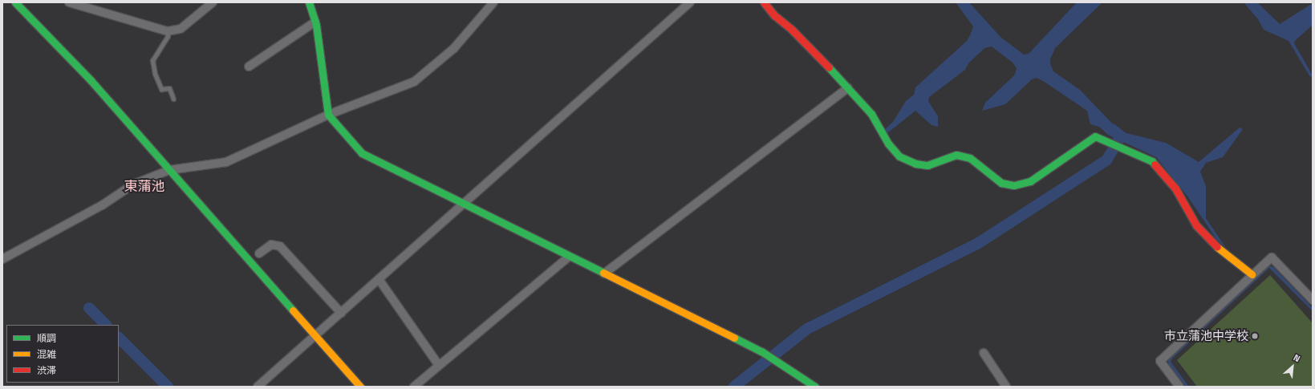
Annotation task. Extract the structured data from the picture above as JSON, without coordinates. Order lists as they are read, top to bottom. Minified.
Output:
{"districts":["東蒲池"],"places":["市立蒲池中学校"],"legend":["順調","混雑","渋滞"],"north":"top right"}
